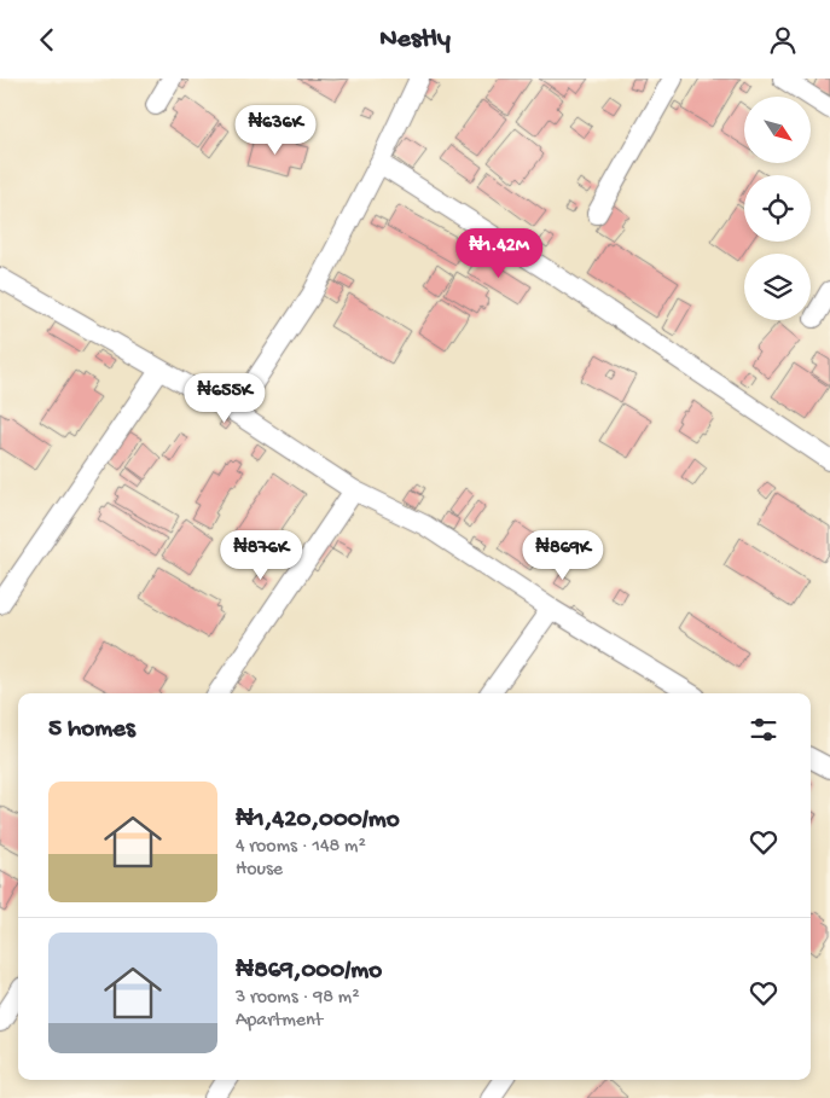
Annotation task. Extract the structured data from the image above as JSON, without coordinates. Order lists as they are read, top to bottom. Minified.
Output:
{"north":"bottom right","page":{"header":"Nestly","price":["₦636K","₦1.42M","₦655K","₦876K","₦869K"],"heading":"5 homes","list":[{"name":"₦1,420,000/mo","note":"4 rooms · 148 m² · House"},{"name":"₦869,000/mo","note":"3 rooms · 98 m² · Apartment"}]}}
